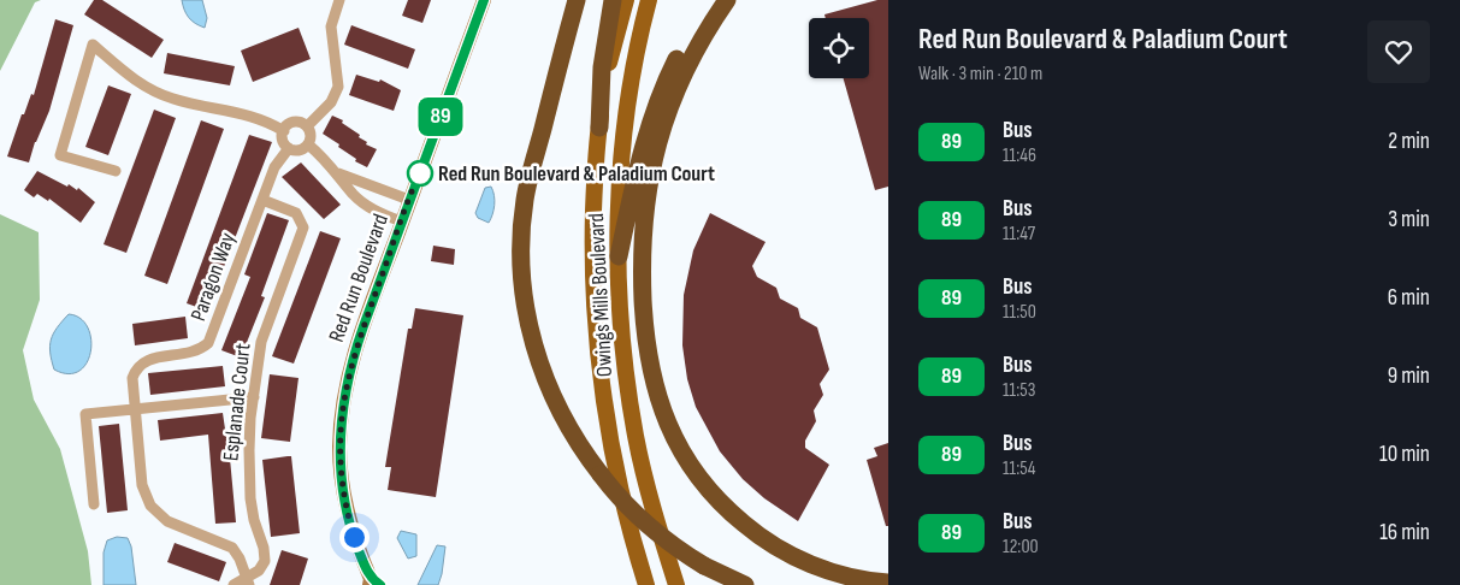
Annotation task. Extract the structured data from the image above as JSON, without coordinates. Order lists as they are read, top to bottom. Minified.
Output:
{"streets":{"main road":["Red Run Boulevard","Owings Mills Boulevard"],"street":["Paragon Way","Esplanade Court"]},"crossings":[["Paragon Way","Esplanade Court"]],"places":["Red Run Boulevard & Paladium Court"],"lines":["bus line 89"],"page":{"on_map":"89","heading":["Red Run Boulevard & Paladium Court","Walk · 3 min · 210 m"],"list":[{"mark":"89","name":"Bus","note":"11:46","value":"2 min"},{"mark":"89","name":"Bus","note":"11:47","value":"3 min"},{"mark":"89","name":"Bus","note":"11:50","value":"6 min"},{"mark":"89","name":"Bus","note":"11:53","value":"9 min"},{"mark":"89","name":"Bus","note":"11:54","value":"10 min"},{"mark":"89","name":"Bus","note":"12:00","value":"16 min"}]}}
